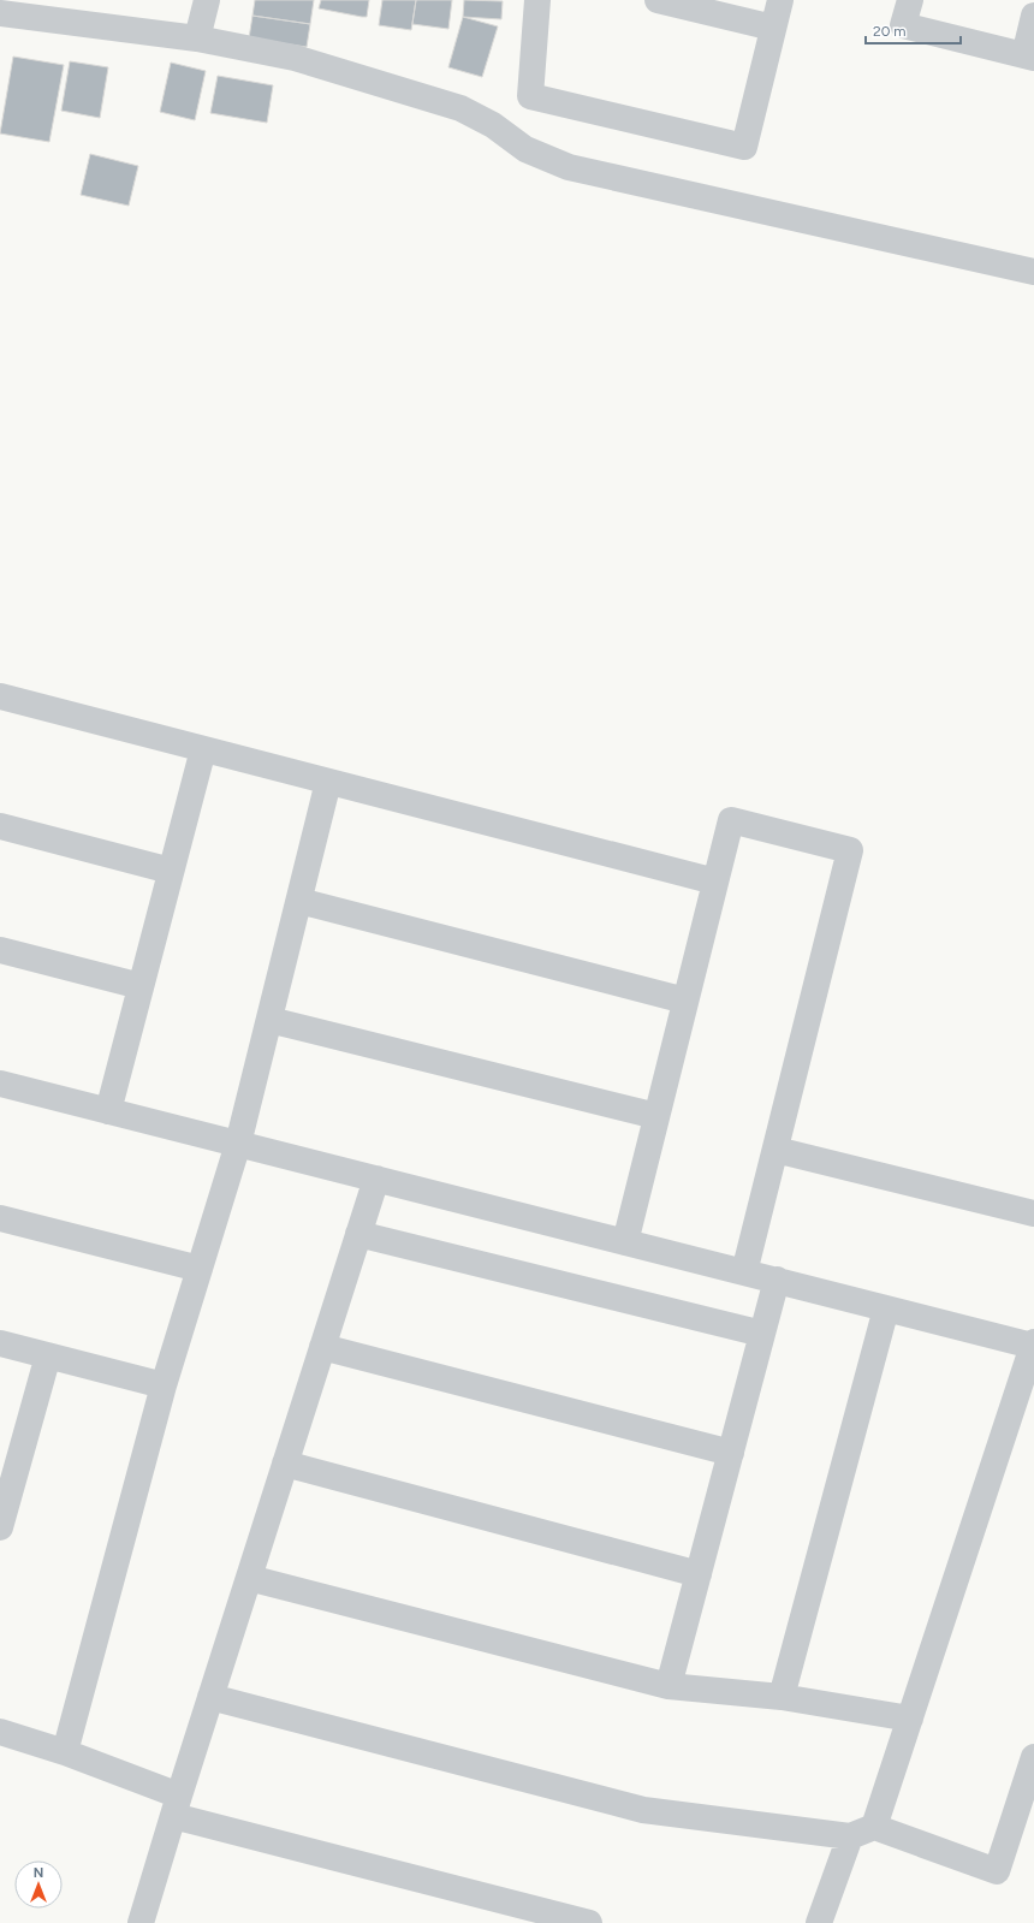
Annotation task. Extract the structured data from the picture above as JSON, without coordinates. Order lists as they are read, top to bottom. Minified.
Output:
{"scale_bar":"20 m","north":"top"}
